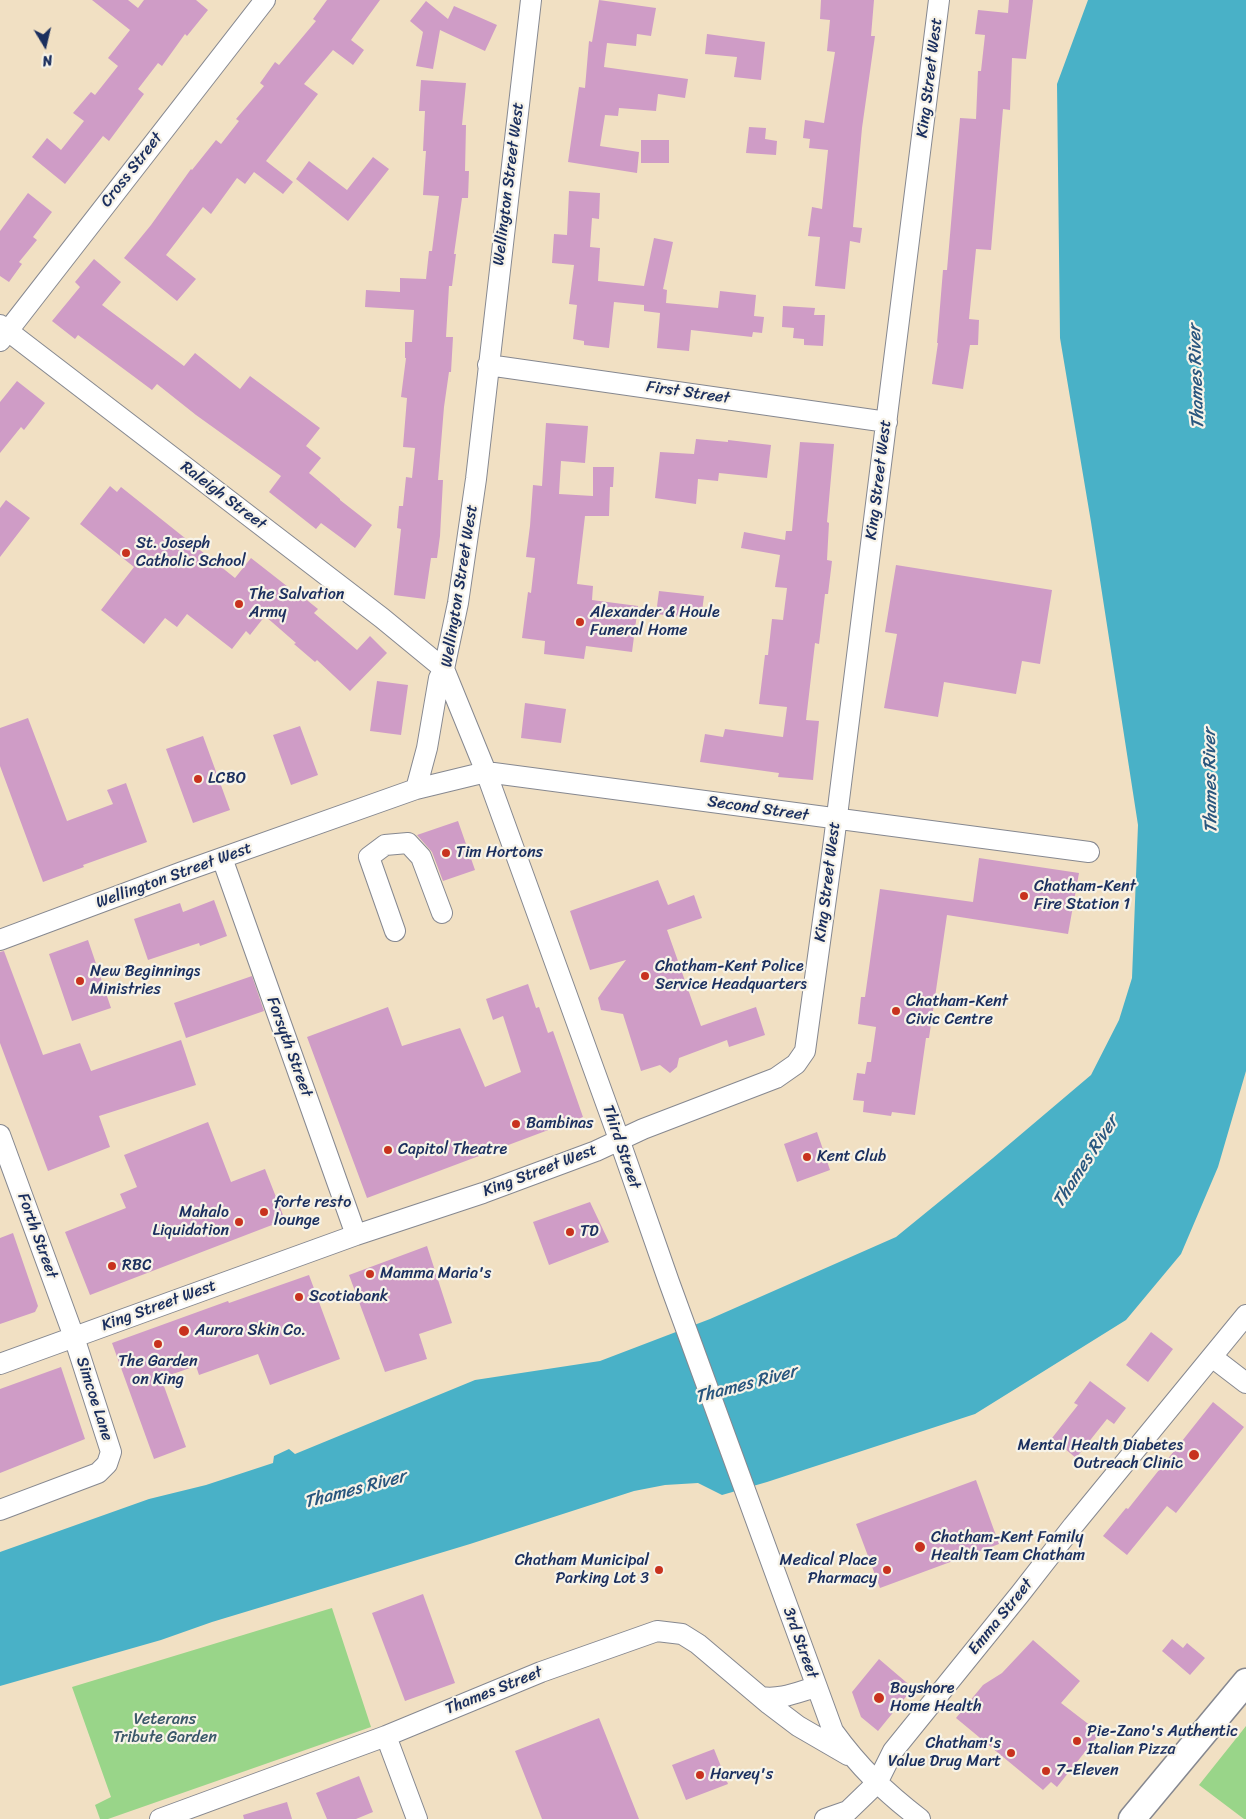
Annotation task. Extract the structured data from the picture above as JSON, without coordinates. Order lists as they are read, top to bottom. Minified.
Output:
{"streets":{"street":["King Street West","Cross Street","Wellington Street West","First Street","Raleigh Street","Second Street","Forsyth Street","Third Street","Forth Street","Simcoe Lane","Emma Street","3rd Street","Thames Street"]},"crossings":[["King Street West","First Street"],["King Street West","Second Street"],["King Street West","Forsyth Street"],["King Street West","Third Street"],["King Street West","Forth Street"],["King Street West","Simcoe Lane"],["Cross Street","Raleigh Street"],["Wellington Street West","First Street"],["Wellington Street West","Raleigh Street"],["Wellington Street West","Second Street"],["Wellington Street West","Forsyth Street"],["Wellington Street West","Third Street"],["Second Street","Third Street"],["Third Street","3rd Street"],["Forth Street","Simcoe Lane"],["Emma Street","3rd Street"],["3rd Street","Thames Street"]],"water":["Thames River"],"parks":["Veterans Tribute Garden"],"places":["St. Joseph Catholic School","The Salvation Army","Alexander & Houle Funeral Home","LCBO","Tim Hortons","Chatham-Kent Fire Station 1","Chatham-Kent Police Service Headquarters","New Beginnings Ministries","Chatham-Kent Civic Centre","Bambinas","Capitol Theatre","Kent Club","forte resto lounge","Mahalo Liquidation","TD","RBC","Mamma Maria's","Scotiabank","Aurora Skin Co.","The Garden on King","Mental Health Diabetes Outreach Clinic","Chatham-Kent Family Health Team Chatham","Chatham Municipal Parking Lot 3","Medical Place Pharmacy","Bayshore Home Health","Pie-Zano's Authentic Italian Pizza","Chatham's Value Drug Mart","7-Eleven","Harvey's"],"north":"bottom"}
